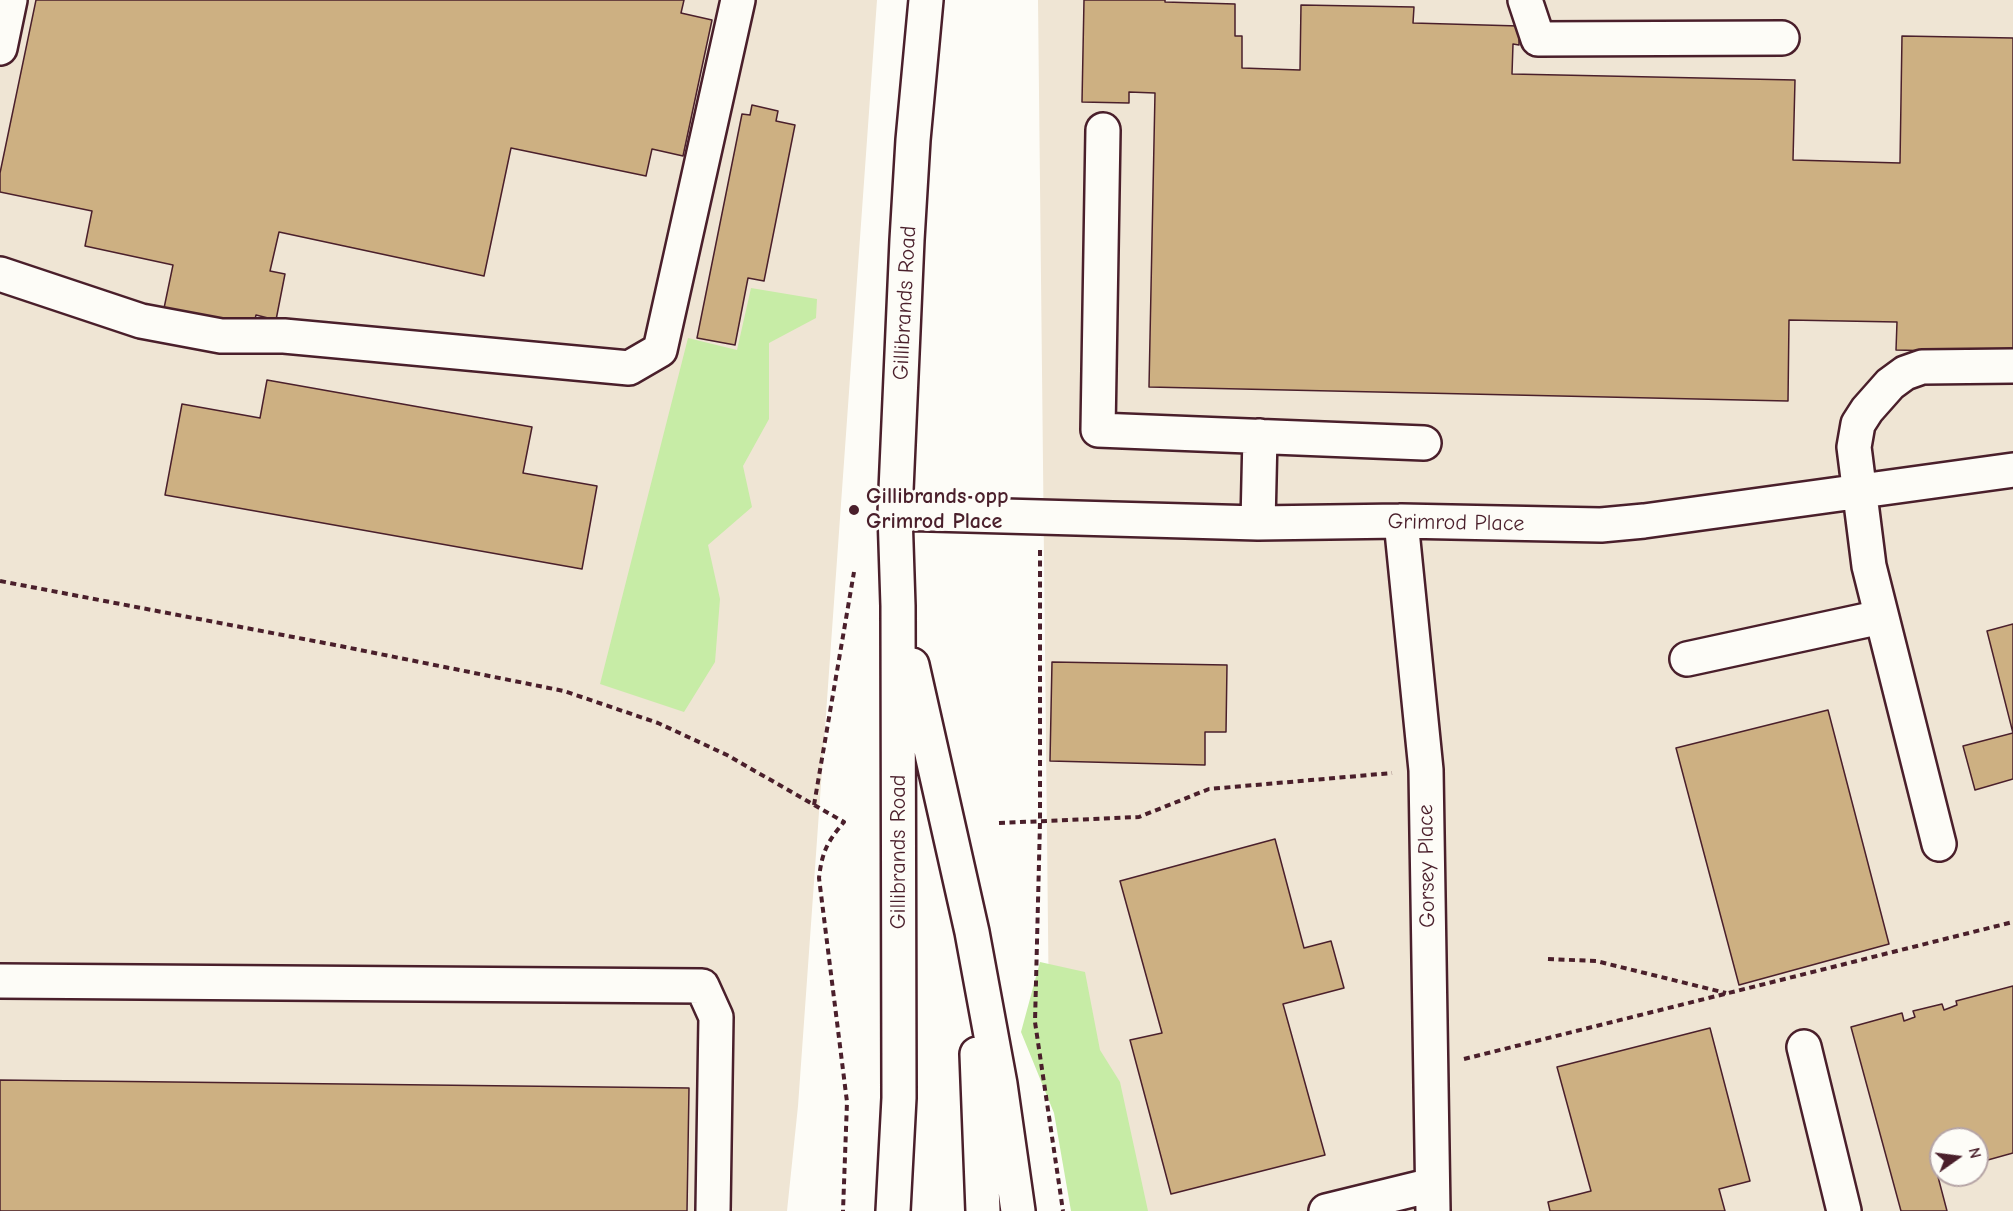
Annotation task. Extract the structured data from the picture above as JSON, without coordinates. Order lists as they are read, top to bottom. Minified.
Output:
{"streets":{"street":["Gillibrands Road","Grimrod Place","Gorsey Place"]},"crossings":[["Gillibrands Road","Grimrod Place"],["Grimrod Place","Gorsey Place"]],"places":["Gillibrands opp Grimrod Place"],"north":"right"}
